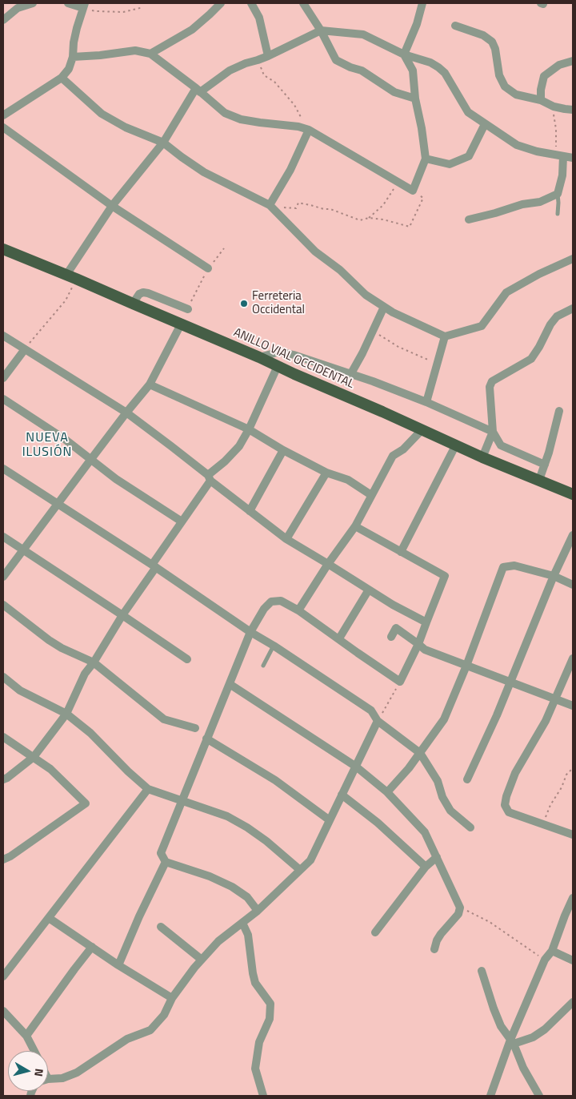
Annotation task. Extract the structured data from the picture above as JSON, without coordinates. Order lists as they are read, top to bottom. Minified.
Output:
{"streets":{"highway":["ANILLO VIAL OCCIDENTAL"]},"districts":["NUEVA ILUSIÓN"],"places":["Ferreteria Occidental"],"north":"right"}
